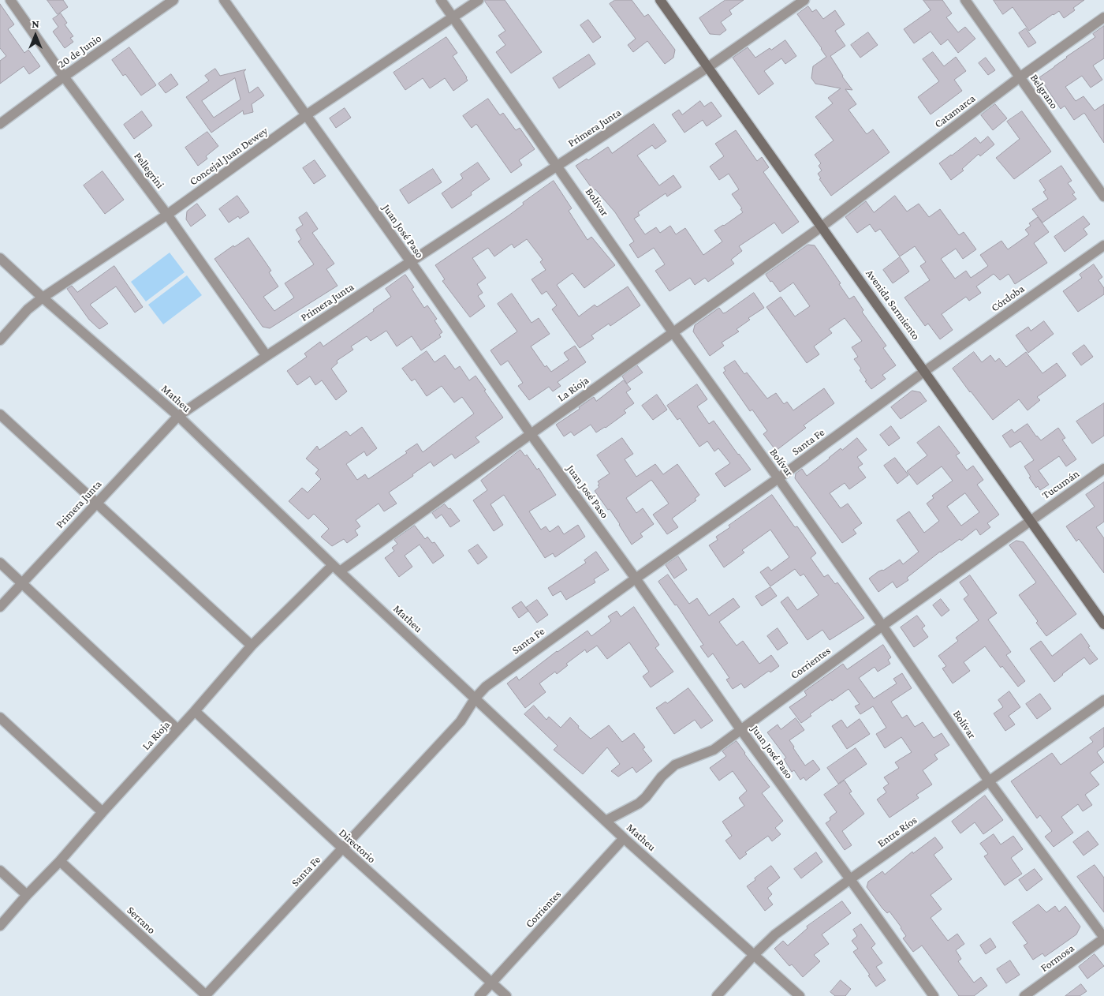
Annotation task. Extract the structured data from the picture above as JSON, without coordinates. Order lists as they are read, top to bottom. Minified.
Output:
{"streets":{"main road":["Avenida Sarmiento"],"street":["20 de Junio","Belgrano","Catamarca","Primera Junta","Concejal Juan Dewey","Pellegrini","Bolívar","Juan José Paso","Córdoba","La Rioja","Matheu","Santa Fe","Tucumán","Corrientes","Entre Ríos","Directorio","Serrano","Formosa"]},"crossings":[["20 de Junio","Pellegrini"],["Belgrano","Catamarca"],["Catamarca","Avenida Sarmiento"],["Catamarca","La Rioja"],["Primera Junta","Pellegrini"],["Primera Junta","Bolívar"],["Primera Junta","Juan José Paso"],["Primera Junta","Avenida Sarmiento"],["Primera Junta","Matheu"],["Concejal Juan Dewey","Pellegrini"],["Concejal Juan Dewey","Bolívar"],["Concejal Juan Dewey","Juan José Paso"],["Concejal Juan Dewey","Matheu"],["Bolívar","La Rioja"],["Bolívar","Santa Fe"],["Bolívar","Corrientes"],["Bolívar","Entre Ríos"],["Bolívar","Formosa"],["Juan José Paso","La Rioja"],["Juan José Paso","Santa Fe"],["Juan José Paso","Corrientes"],["Juan José Paso","Entre Ríos"],["Córdoba","Avenida Sarmiento"],["Córdoba","Santa Fe"],["Avenida Sarmiento","La Rioja"],["Avenida Sarmiento","Santa Fe"],["Avenida Sarmiento","Tucumán"],["Avenida Sarmiento","Corrientes"],["La Rioja","Matheu"],["La Rioja","Directorio"],["La Rioja","Serrano"],["Matheu","Santa Fe"],["Matheu","Corrientes"],["Matheu","Entre Ríos"],["Santa Fe","Directorio"],["Santa Fe","Serrano"],["Tucumán","Corrientes"],["Corrientes","Directorio"]],"north":"top"}
